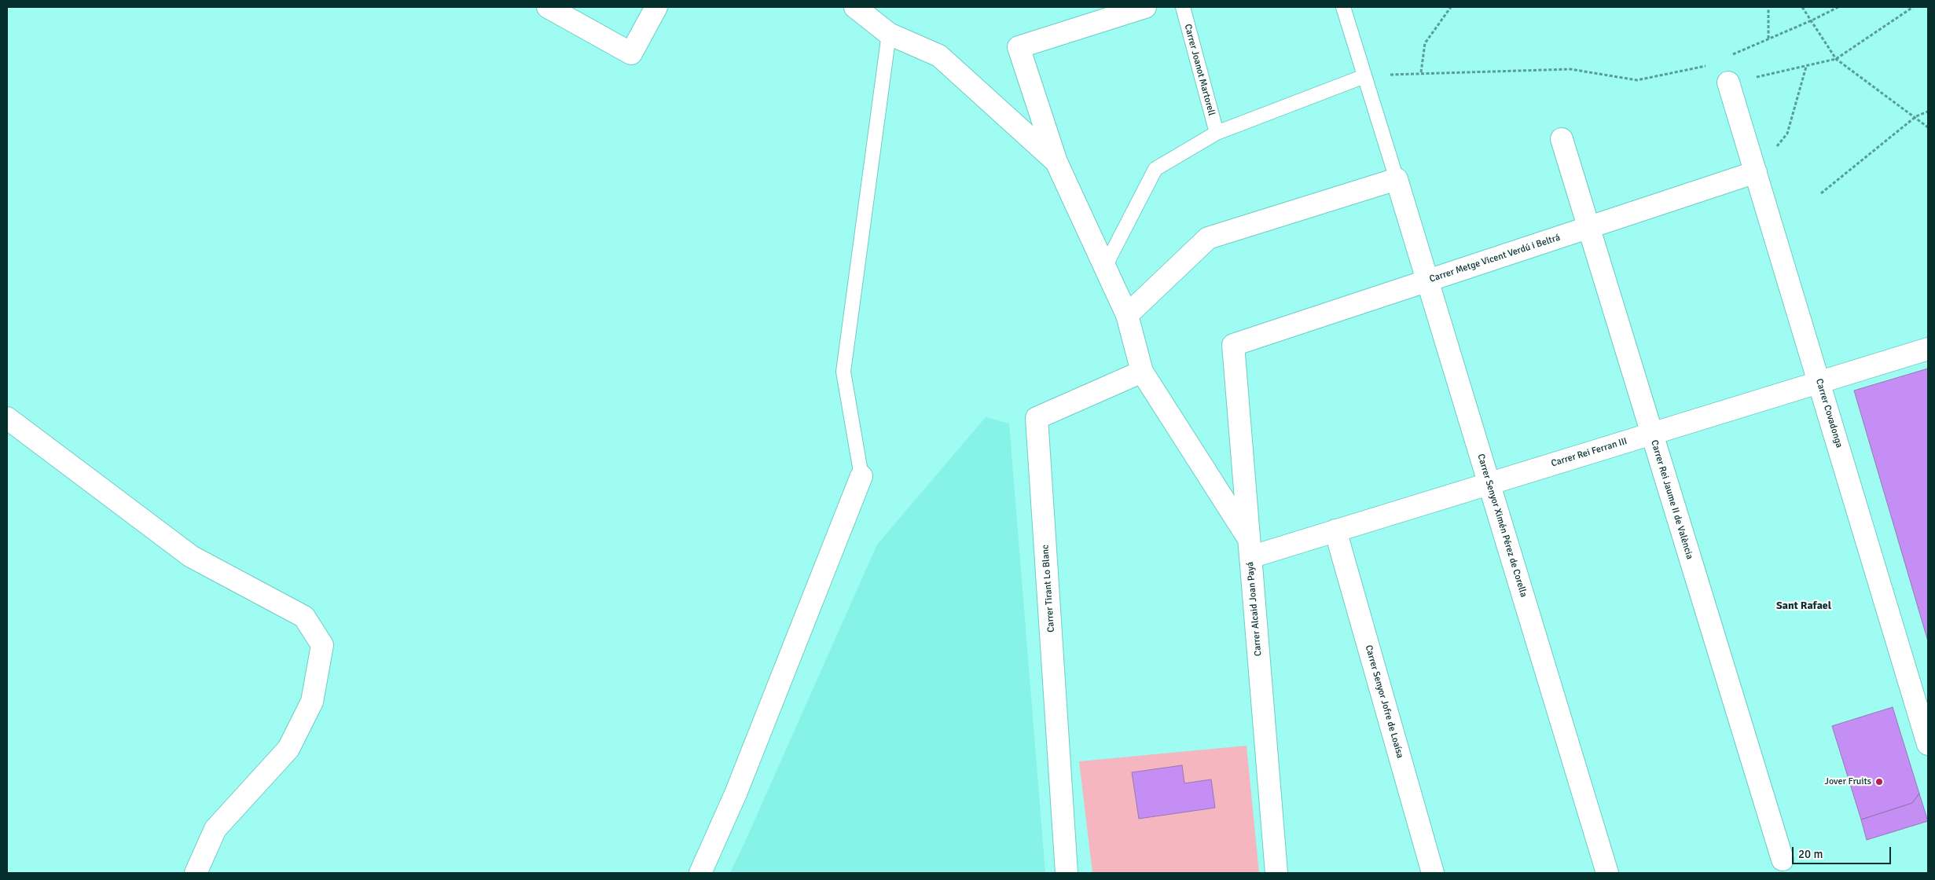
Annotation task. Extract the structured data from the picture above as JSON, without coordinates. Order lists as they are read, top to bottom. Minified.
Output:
{"streets":{"street":["Carrer Metge Vicent Verdú i Beltrá","Carrer Covadonga","Carrer Rei Ferran III","Carrer Rei Jaume II de València","Carrer Senyor Ximén Pérez de Corella","Carrer Tirant Lo Blanc","Carrer Alcaid Joan Payá","Carrer Senyor Jofre de Loaísa"],"lane":["Carrer Joanot Martorell"]},"crossings":[["Carrer Metge Vicent Verdú i Beltrá","Carrer Covadonga"],["Carrer Metge Vicent Verdú i Beltrá","Carrer Rei Jaume II de València"],["Carrer Metge Vicent Verdú i Beltrá","Carrer Senyor Ximén Pérez de Corella"],["Carrer Metge Vicent Verdú i Beltrá","Carrer Alcaid Joan Payá"],["Carrer Covadonga","Carrer Rei Ferran III"],["Carrer Rei Ferran III","Carrer Rei Jaume II de València"],["Carrer Rei Ferran III","Carrer Senyor Ximén Pérez de Corella"],["Carrer Rei Ferran III","Carrer Alcaid Joan Payá"],["Carrer Rei Ferran III","Carrer Senyor Jofre de Loaísa"]],"districts":["Sant Rafael"],"places":["Jover Fruits"],"scale_bar":"20 m"}
